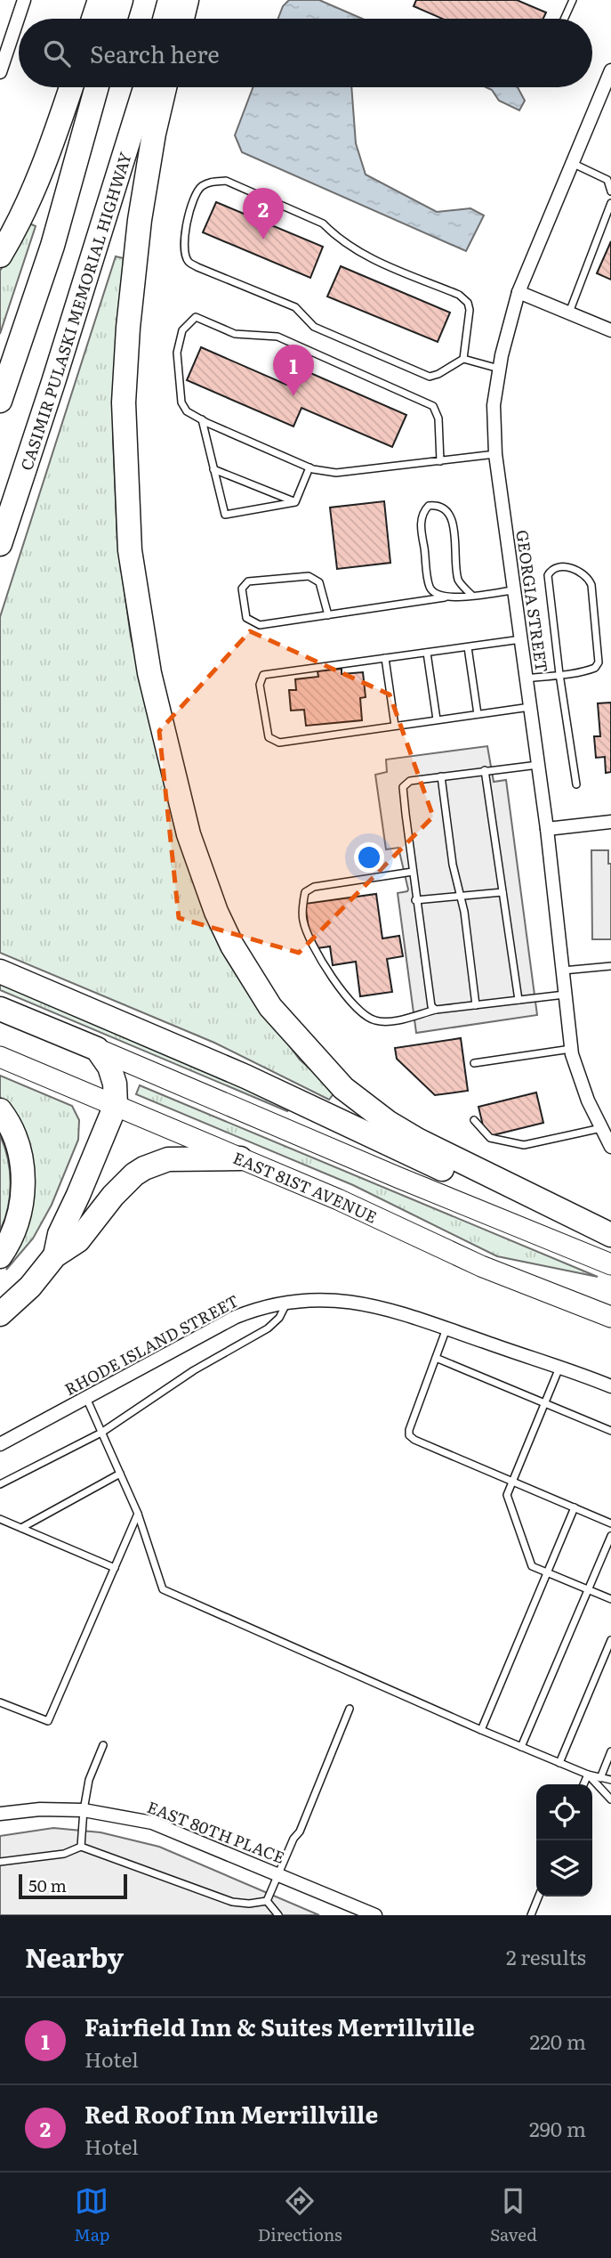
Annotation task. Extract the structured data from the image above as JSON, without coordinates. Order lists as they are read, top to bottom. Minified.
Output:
{"streets":{"highway":["CASIMIR PULASKI MEMORIAL HIGHWAY"],"main road":["EAST 81ST AVENUE"],"street":["GEORGIA STREET","RHODE ISLAND STREET","EAST 80TH PLACE"]},"scale_bar":"50 m","page":{"search":"Search here","pins":["2","1"],"scale":"50 m","heading":["Nearby","2 results"],"list":[{"mark":"1","name":"Fairfield Inn & Suites Merrillville","note":"Hotel","value":"220 m"},{"mark":"2","name":"Red Roof Inn Merrillville","note":"Hotel","value":"290 m"}],"nav":["Map","Directions","Saved"]}}
